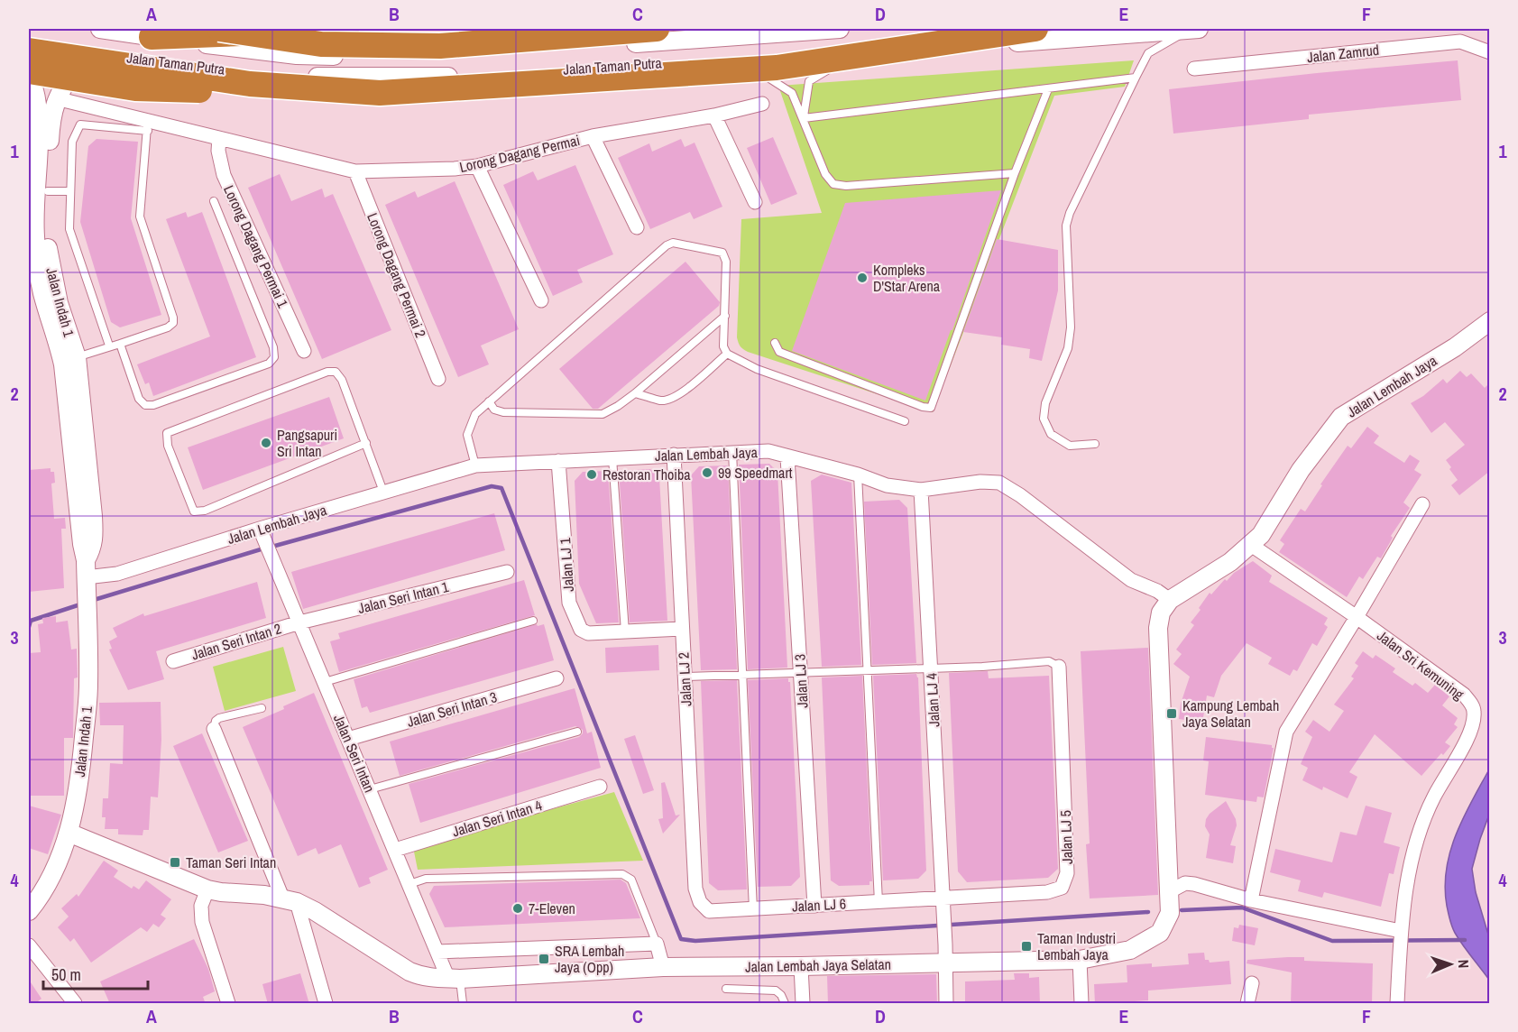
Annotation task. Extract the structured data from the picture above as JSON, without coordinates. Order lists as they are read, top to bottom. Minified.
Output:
{"streets":{"street":["Jalan Zamrud","Jalan Taman Putra","Lorong Dagang Permai","Lorong Dagang Permai 1","Lorong Dagang Permai 2","Jalan Indah 1","Jalan Lembah Jaya","Jalan LJ 1","Jalan Seri Intan 1","Jalan Seri Intan 2","Jalan Sri Kemuning","Jalan LJ 2","Jalan LJ 3","Jalan LJ 4","Jalan Seri Intan 3","Jalan Seri Intan","Jalan Seri Intan 4","Jalan LJ 5","Jalan LJ 6","Jalan Lembah Jaya Selatan"]},"crossings":[["Jalan Taman Putra","Jalan Indah 1"],["Lorong Dagang Permai","Lorong Dagang Permai 1"],["Lorong Dagang Permai","Lorong Dagang Permai 2"],["Lorong Dagang Permai","Jalan Indah 1"],["Jalan Indah 1","Jalan Lembah Jaya"],["Jalan Indah 1","Jalan Lembah Jaya Selatan"],["Jalan Lembah Jaya","Jalan LJ 1"],["Jalan Lembah Jaya","Jalan Sri Kemuning"],["Jalan Lembah Jaya","Jalan LJ 2"],["Jalan Lembah Jaya","Jalan LJ 3"],["Jalan Lembah Jaya","Jalan LJ 4"],["Jalan Lembah Jaya","Jalan Seri Intan"],["Jalan Lembah Jaya","Jalan Lembah Jaya Selatan"],["Jalan LJ 1","Jalan LJ 2"],["Jalan Seri Intan 1","Jalan Seri Intan 2"],["Jalan Seri Intan 1","Jalan Seri Intan"],["Jalan Seri Intan 2","Jalan Seri Intan"],["Jalan LJ 2","Jalan LJ 6"],["Jalan LJ 3","Jalan LJ 6"],["Jalan LJ 4","Jalan LJ 5"],["Jalan LJ 4","Jalan LJ 6"],["Jalan LJ 4","Jalan Lembah Jaya Selatan"],["Jalan Seri Intan 3","Jalan Seri Intan"],["Jalan Seri Intan","Jalan Seri Intan 4"],["Jalan Seri Intan","Jalan Lembah Jaya Selatan"],["Jalan LJ 5","Jalan LJ 6"]],"places":{"other":["Kompleks D'Star Arena","Pangsapuri Sri Intan","99 Speedmart","Restoran Thoiba","7-Eleven"],"transit":["Kampung Lembah Jaya Selatan","Taman Seri Intan","Taman Industri Lembah Jaya","SRA Lembah Jaya (Opp)"]},"scale_bar":"50 m","north":"right","grid":{"columns":["A","B","C","D","E","F"],"rows":["1","2","3","4"]}}
